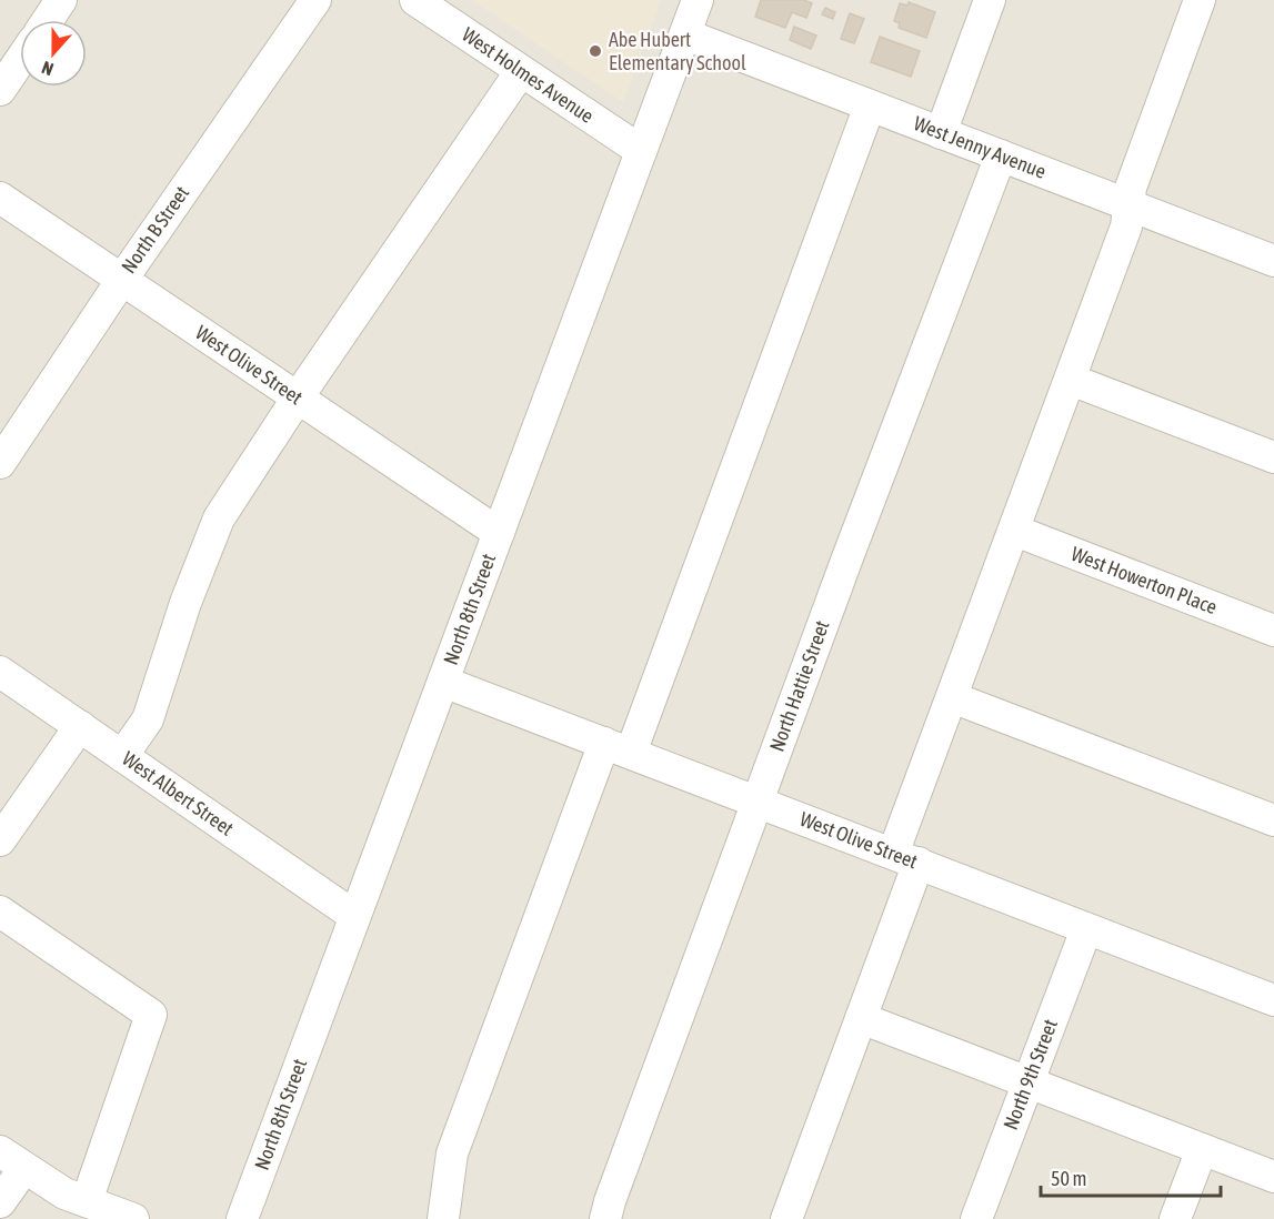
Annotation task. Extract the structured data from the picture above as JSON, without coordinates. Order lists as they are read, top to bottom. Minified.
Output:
{"streets":{"street":["West Holmes Avenue","West Jenny Avenue","North B Street","West Olive Street","West Howerton Place","North 8th Street","North Hattie Street","West Albert Street","North 9th Street"]},"crossings":[["West Holmes Avenue","North 8th Street"],["West Jenny Avenue","North 8th Street"],["West Jenny Avenue","North Hattie Street"],["North B Street","West Olive Street"],["West Olive Street","North 8th Street"],["West Olive Street","North Hattie Street"],["West Olive Street","North 9th Street"],["North 8th Street","West Albert Street"]],"places":["Abe Hubert Elementary School"],"scale_bar":"50 m","north":"bottom"}
